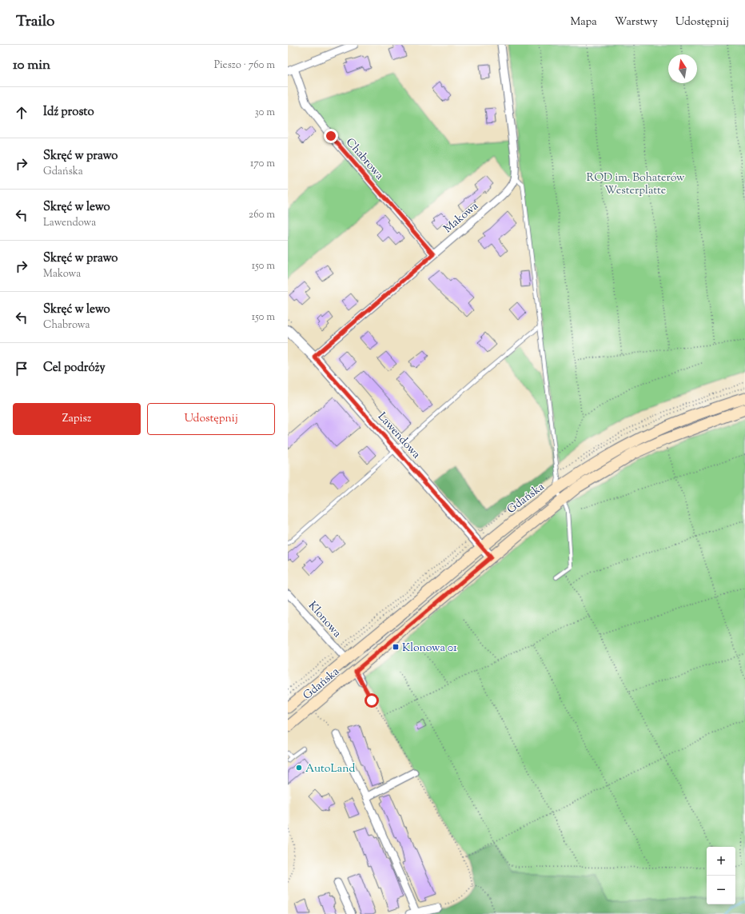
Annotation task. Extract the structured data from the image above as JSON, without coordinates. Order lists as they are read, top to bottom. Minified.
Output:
{"streets":{"main road":["Gdańska"],"street":["Chabrowa","Makowa","Lawendowa","Klonowa"]},"crossings":[["Chabrowa","Makowa"],["Makowa","Lawendowa"],["Lawendowa","Gdańska"],["Gdańska","Klonowa"]],"parks":["ROD im. Bohaterów Westerplatte"],"places":{"transit":["Klonowa 01"],"other":["AutoLand"]},"north":"top","page":{"header":"Trailo","nav":["Mapa","Warstwy","Udostępnij"],"heading":["10 min","Pieszo · 760 m"],"list":[["Idź prosto","30 m"],["Skręć w prawo","Gdańska","170 m"],["Skręć w lewo","Lawendowa","260 m"],["Skręć w prawo","Makowa","150 m"],["Skręć w lewo","Chabrowa","150 m"],"Cel podróży"],"buttons":["Zapisz","Udostępnij"],"map_buttons":["+","−"]}}
